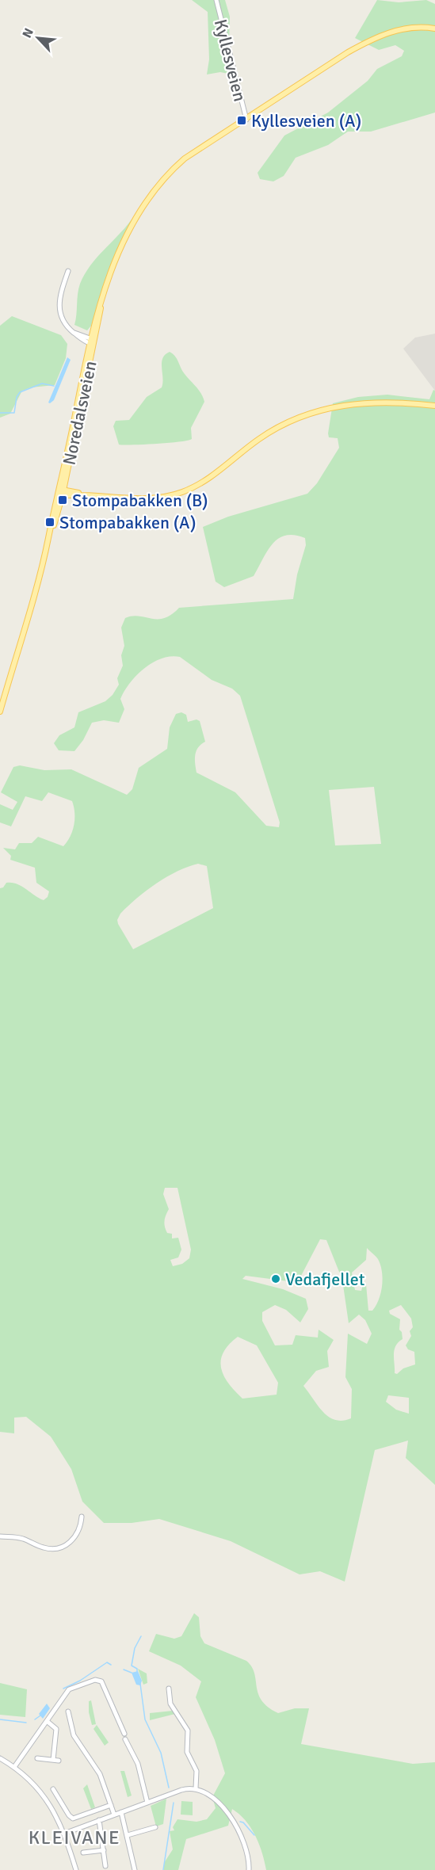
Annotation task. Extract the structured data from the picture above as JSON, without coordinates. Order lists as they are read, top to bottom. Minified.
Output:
{"streets":{"main road":["Noredalsveien"],"street":["Kyllesveien"]},"crossings":[["Kyllesveien","Noredalsveien"]],"districts":["KLEIVANE"],"places":{"transit":["Kyllesveien (A)","Stompabakken (B)","Stompabakken (A)"],"other":["Vedafjellet"]},"north":"top left"}
